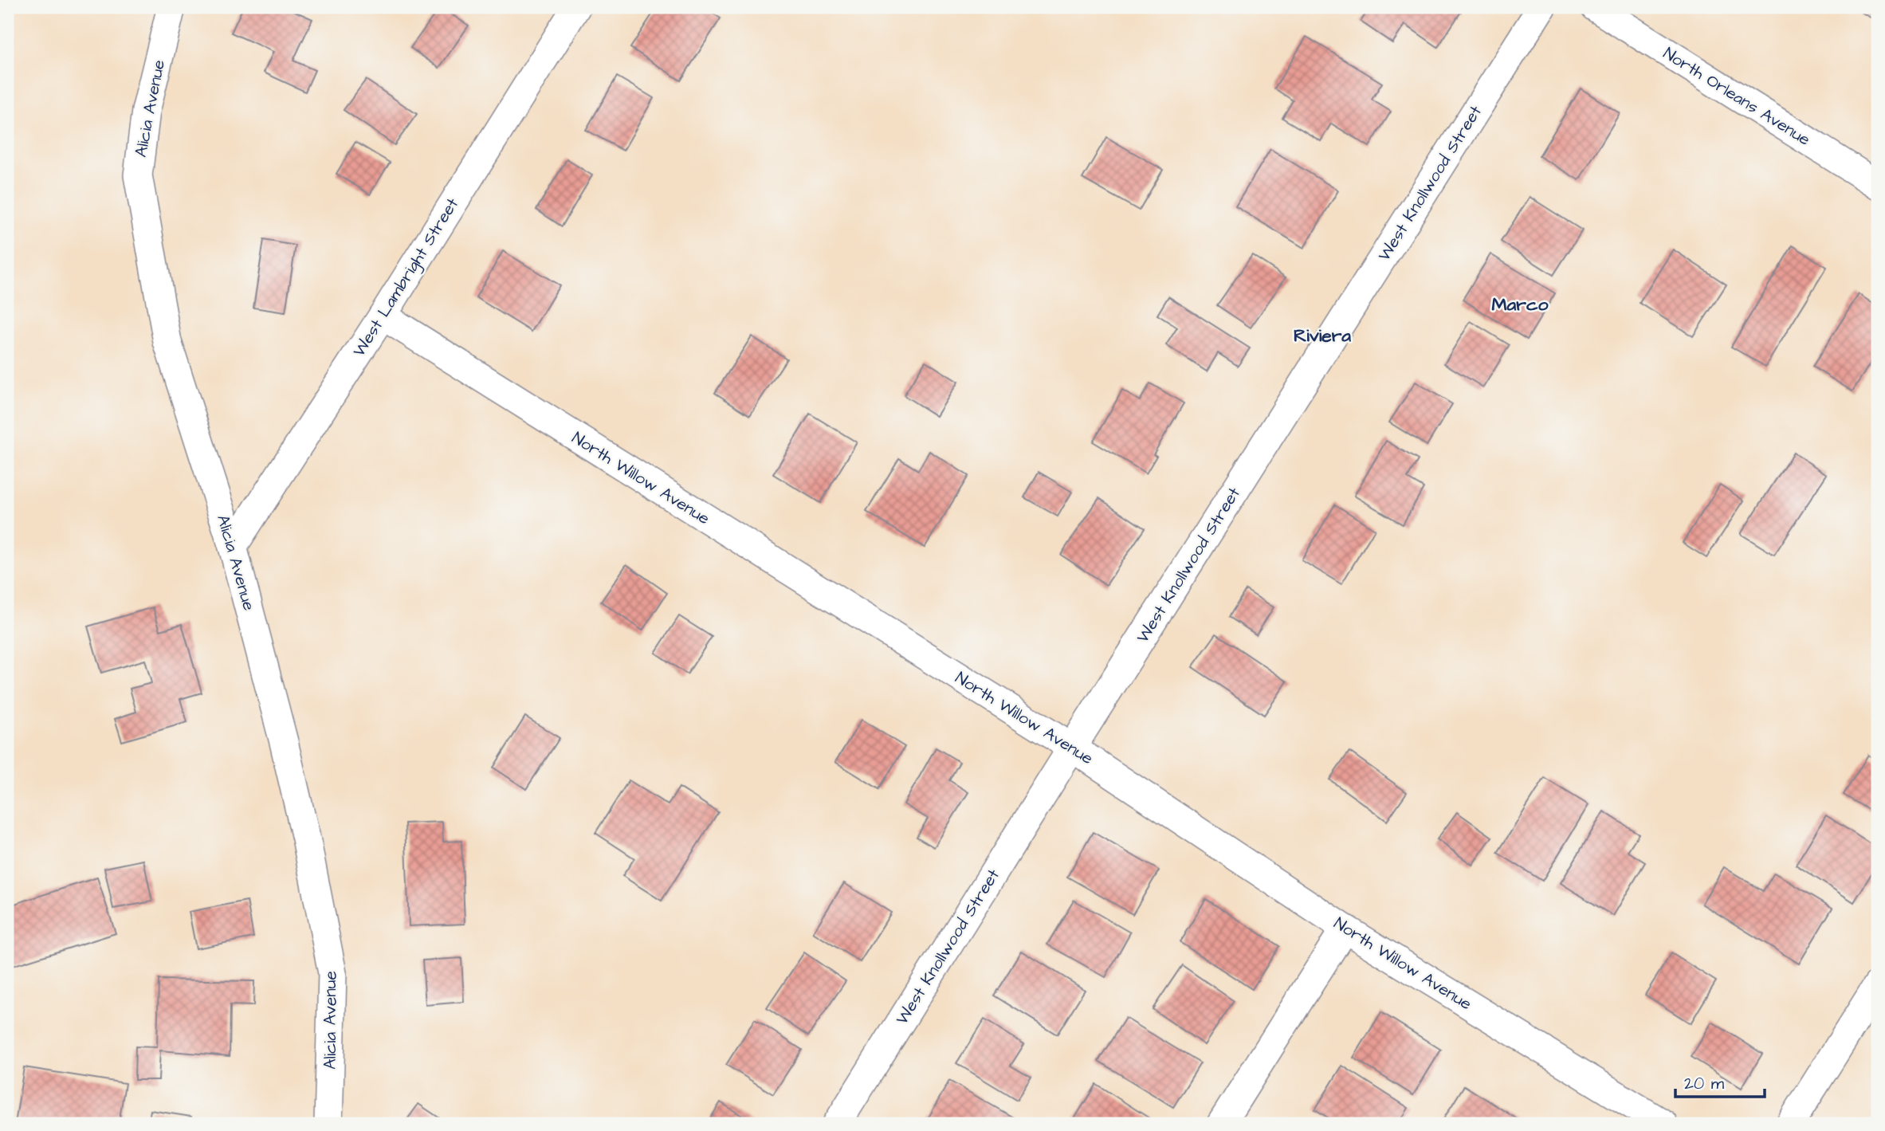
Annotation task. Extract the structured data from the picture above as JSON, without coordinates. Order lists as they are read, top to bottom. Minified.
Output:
{"streets":{"street":["North Orleans Avenue","Alicia Avenue","West Knollwood Street","West Lambright Street","North Willow Avenue"]},"crossings":[["Alicia Avenue","West Lambright Street"],["West Knollwood Street","North Willow Avenue"],["West Lambright Street","North Willow Avenue"]],"districts":["Marco","Riviera"],"scale_bar":"20 m"}
